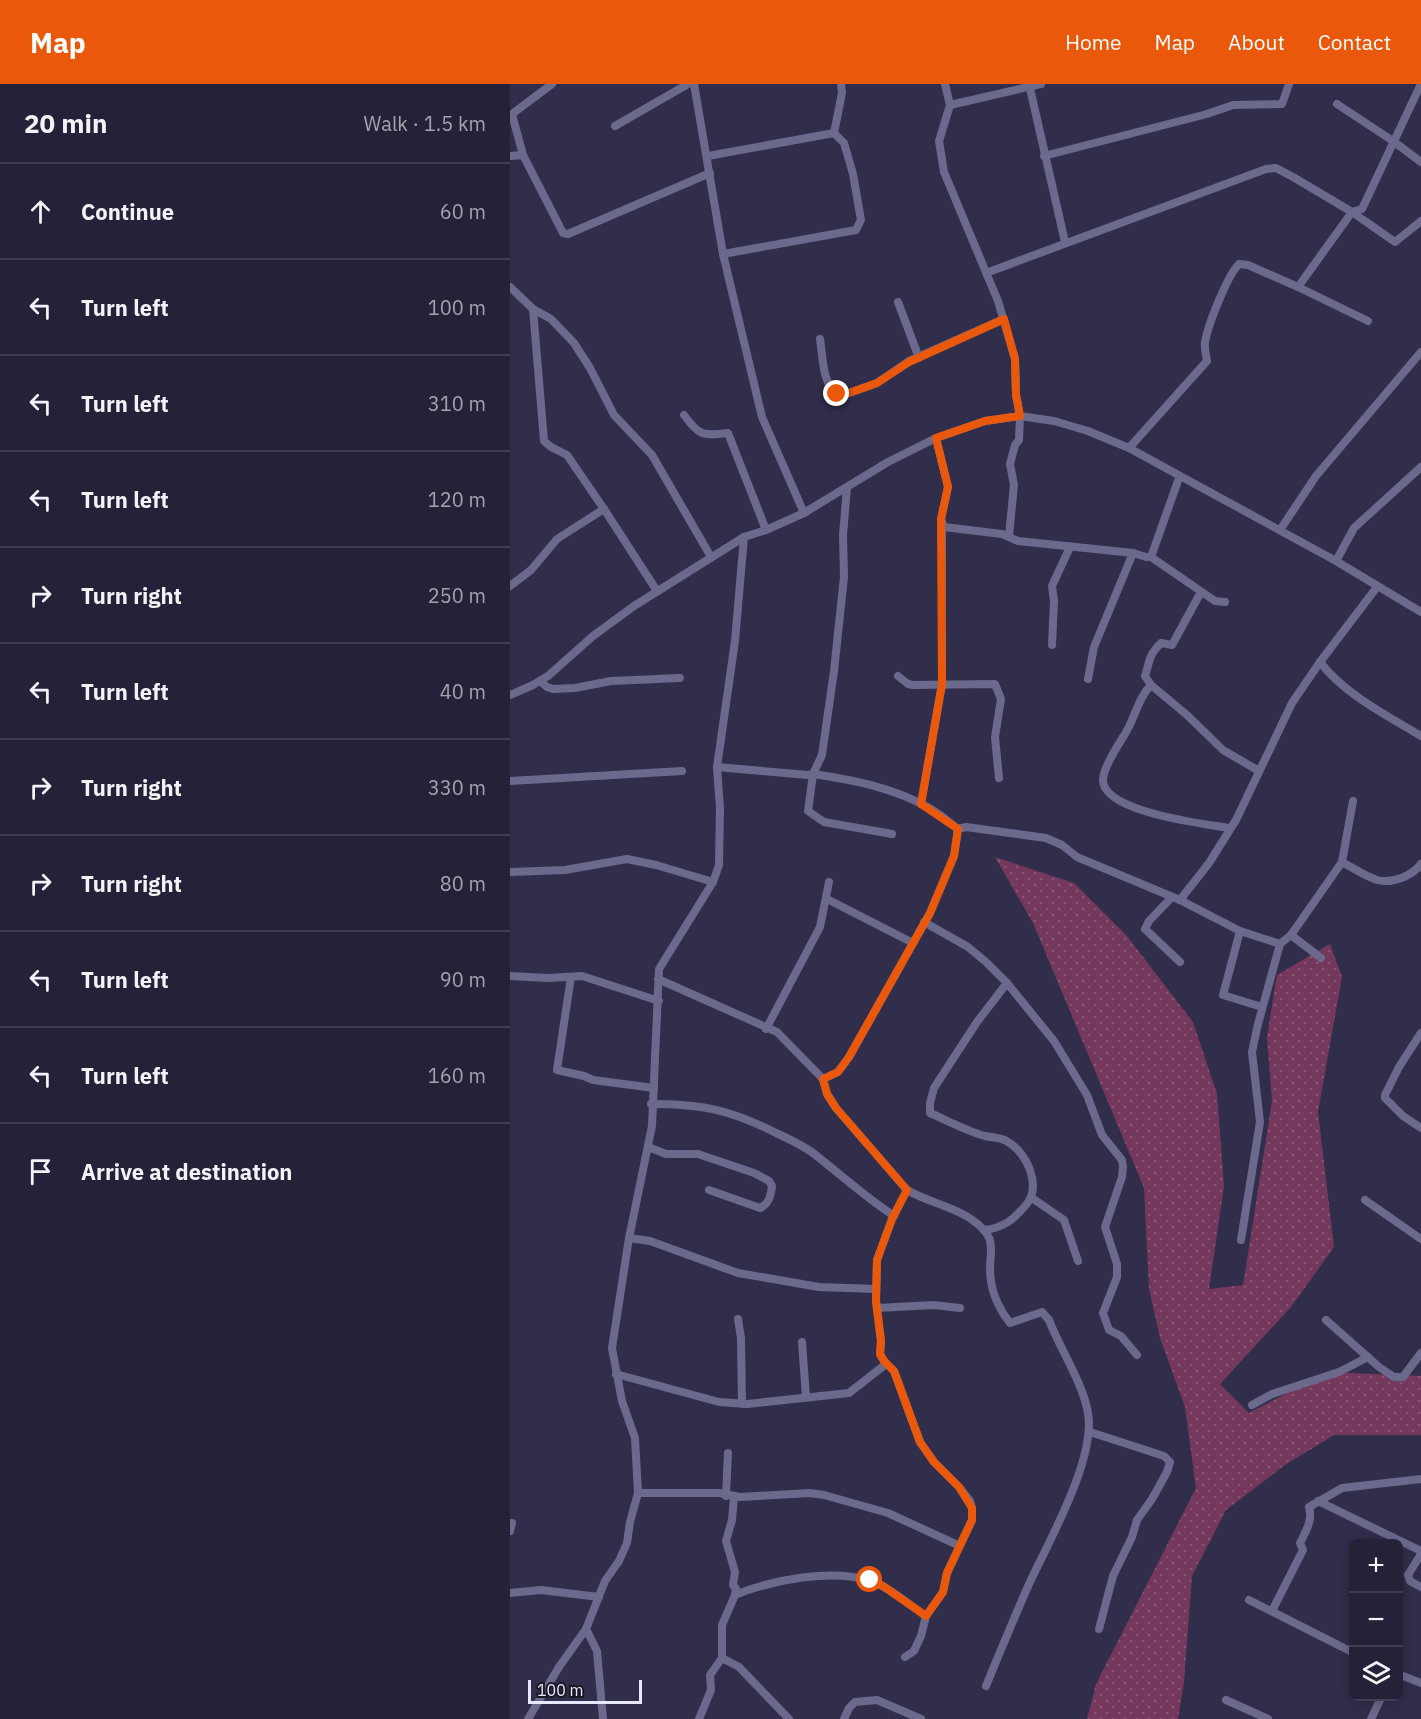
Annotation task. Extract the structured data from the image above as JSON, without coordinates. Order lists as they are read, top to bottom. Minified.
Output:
{"scale_bar":"100 m","page":{"header":"Map","nav":["Home","Map","About","Contact"],"heading":["20 min","Walk · 1.5 km"],"list":[["Continue","60 m"],["Turn left","100 m"],["Turn left","310 m"],["Turn left","120 m"],["Turn right","250 m"],["Turn left","40 m"],["Turn right","330 m"],["Turn right","80 m"],["Turn left","90 m"],["Turn left","160 m"],"Arrive at destination"],"map_buttons":["+","−"],"scale":"100 m"}}
